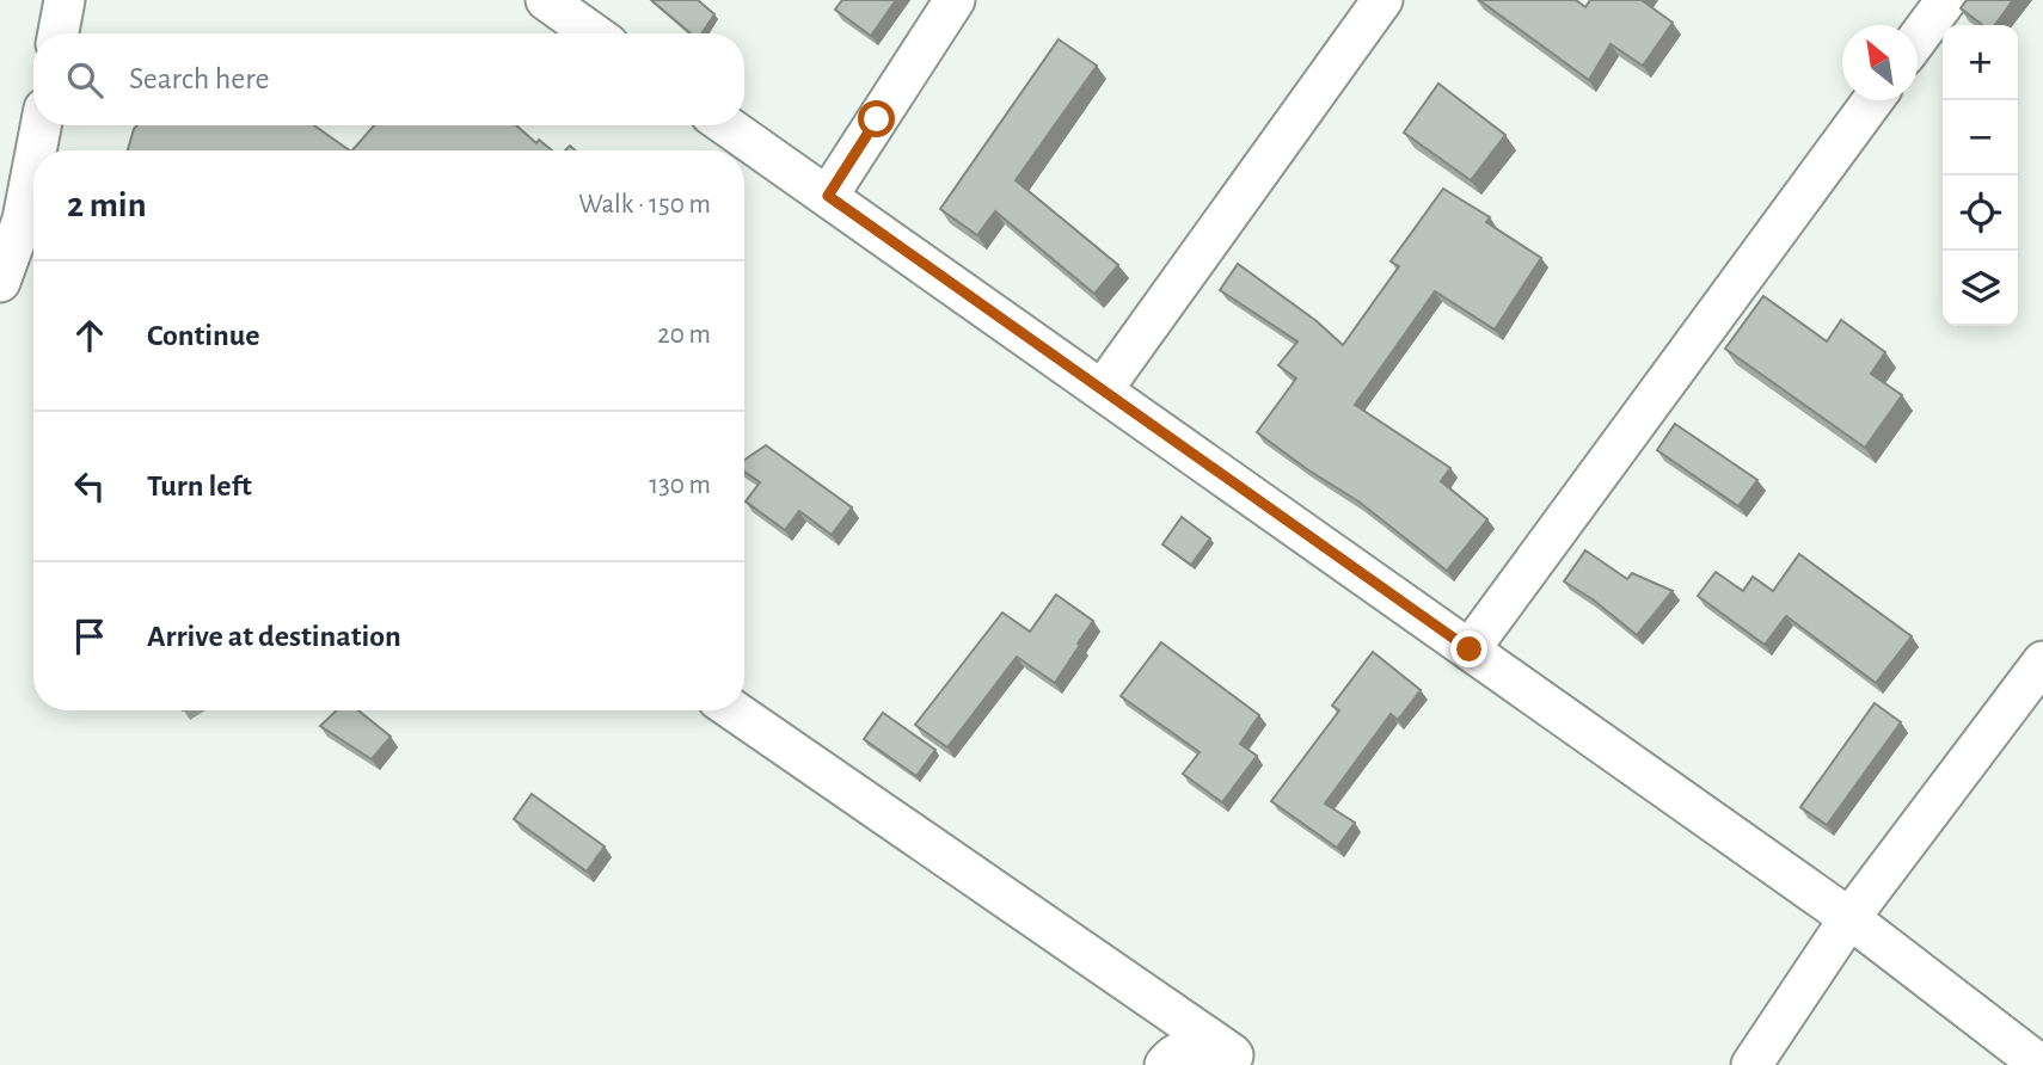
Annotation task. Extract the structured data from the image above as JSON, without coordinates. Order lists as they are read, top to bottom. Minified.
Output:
{"north":"top left","page":{"map_buttons":["+","−"],"search":"Search here","heading":["2 min","Walk · 150 m"],"list":[["Continue","20 m"],["Turn left","130 m"],"Arrive at destination"]}}
